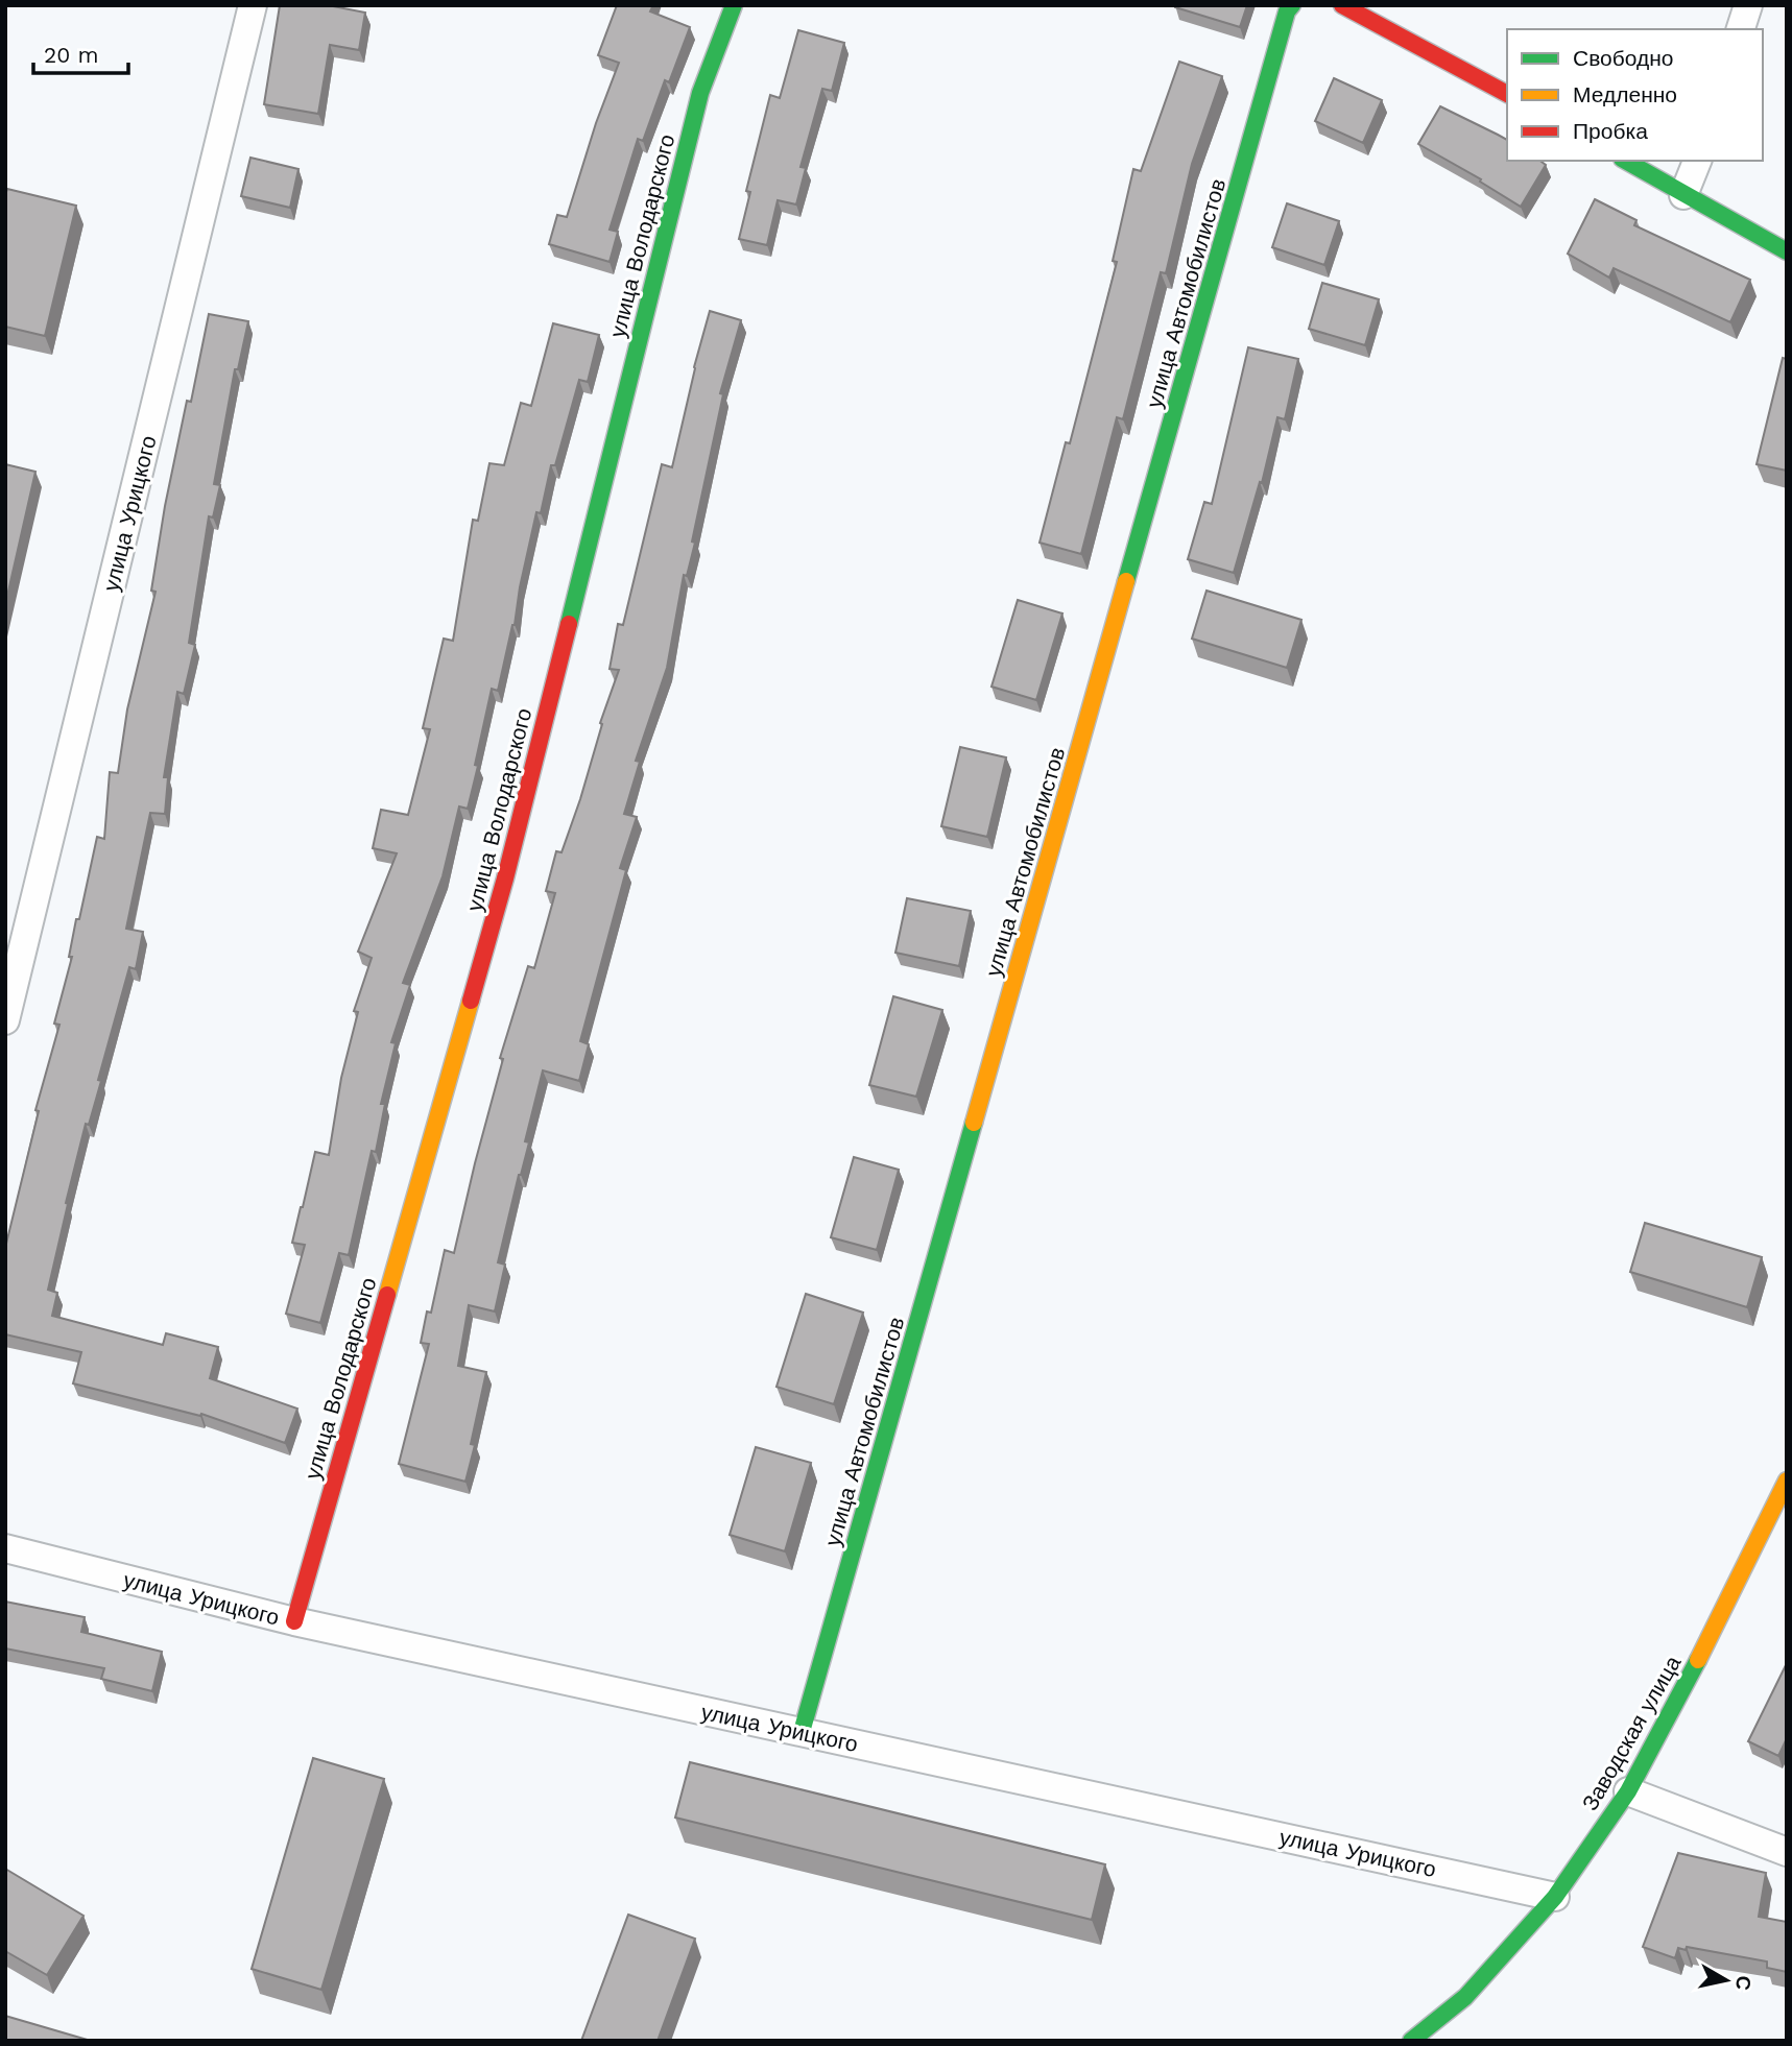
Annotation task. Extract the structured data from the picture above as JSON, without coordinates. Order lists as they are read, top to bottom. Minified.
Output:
{"streets":{"street":["улица Володарского","улица Автомобилистов","улица Урицкого","Заводская улица"]},"crossings":[["улица Володарского","улица Урицкого"],["улица Автомобилистов","улица Урицкого"],["улица Урицкого","Заводская улица"]],"legend":["Свободно","Медленно","Пробка"],"scale_bar":"20 m","north":"right"}
